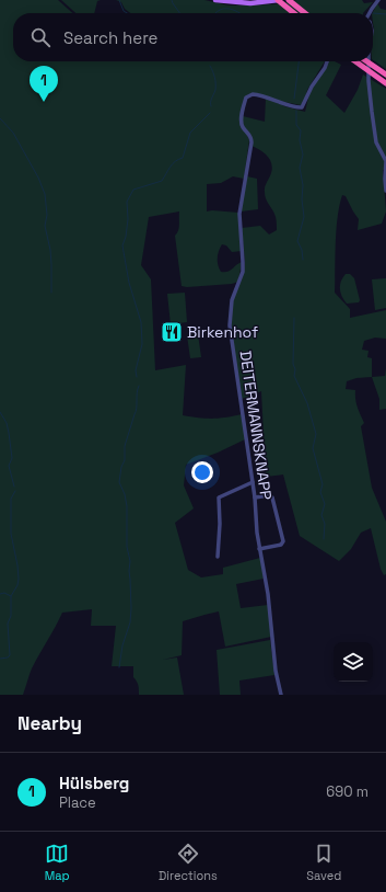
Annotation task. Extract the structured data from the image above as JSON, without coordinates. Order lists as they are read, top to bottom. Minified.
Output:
{"streets":{"street":["DEITERMANNSKNAPP"]},"places":{"restaurant":["Birkenhof"]},"page":{"search":"Search here","pins":"1","heading":"Nearby","list":[{"mark":"1","name":"Hülsberg","note":"Place","value":"690 m"}],"nav":["Map","Directions","Saved"]}}
